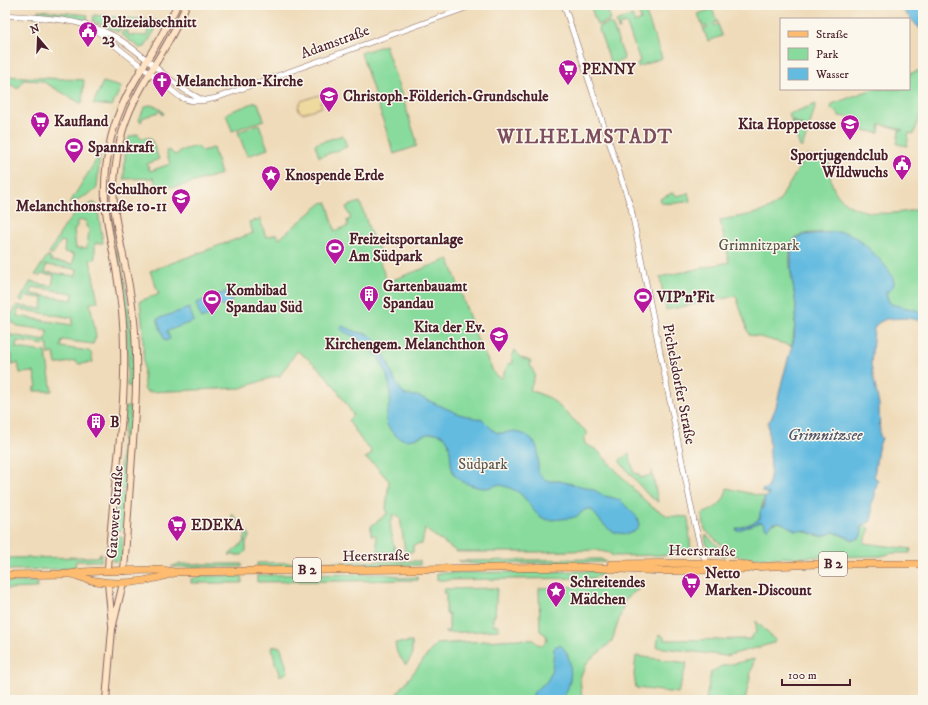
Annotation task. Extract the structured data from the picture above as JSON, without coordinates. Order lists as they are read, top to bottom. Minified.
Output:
{"streets":{"main road":["Gatower Straße","Heerstraße","B 2"],"street":["Adamstraße","Pichelsdorfer Straße"]},"crossings":[["Adamstraße","Gatower Straße"],["Pichelsdorfer Straße","Heerstraße"],["Gatower Straße","Heerstraße"]],"districts":["WILHELMSTADT"],"water":["Grimnitzsee"],"parks":["Grimnitzpark","Südpark"],"places":{"public building":["Polizeiabschnitt 23","Sportjugendclub Wildwuchs"],"supermarket":["PENNY","Kaufland","EDEKA","Netto Marken-Discount"],"church":["Melanchthon-Kirche"],"school or university":["Christoph-Földerich-Grundschule","Kita Hoppetosse","Schulhort Melanchthonstraße 10-11","Kita der Ev. Kirchengem. Melanchthon"],"sports":["Spannkraft","Freizeitsportanlage Am Südpark","VIP’n’Fit","Kombibad Spandau Süd"],"place":["Knospende Erde","Schreitendes Mädchen"],"building":["Gartenbauamt Spandau","B"]},"legend":["Straße","Park","Wasser"],"scale_bar":"100 m","north":"top"}
